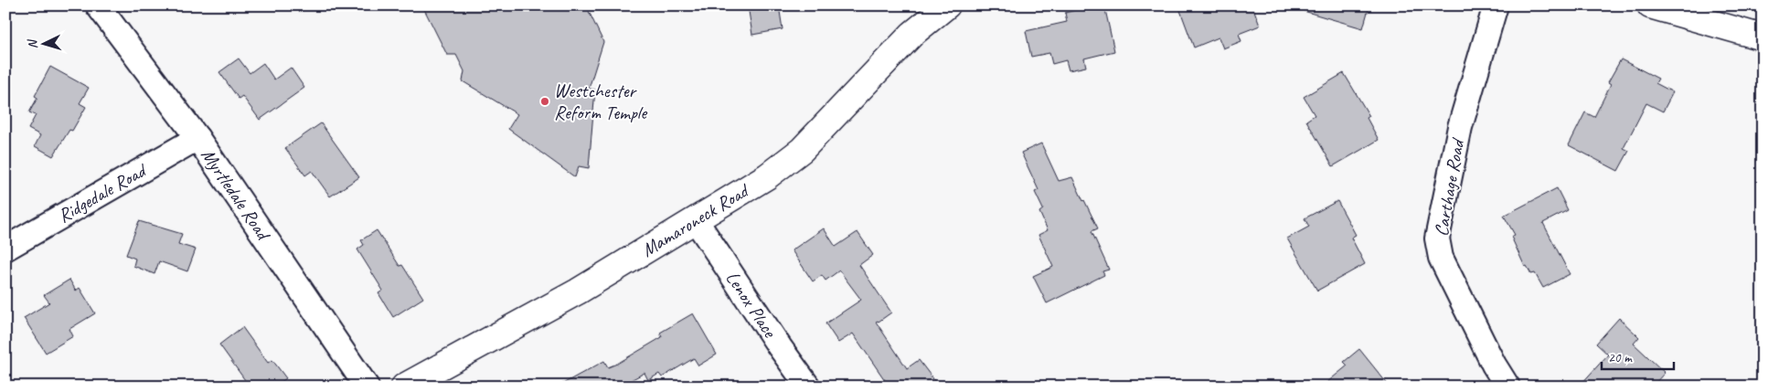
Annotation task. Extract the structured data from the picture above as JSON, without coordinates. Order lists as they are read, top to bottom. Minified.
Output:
{"streets":{"street":["Carthage Road","Ridgedale Road","Myrtledale Road","Mamaroneck Road","Lenox Place"]},"crossings":[["Ridgedale Road","Myrtledale Road"],["Mamaroneck Road","Lenox Place"]],"places":["Westchester Reform Temple"],"scale_bar":"20 m","north":"left"}
